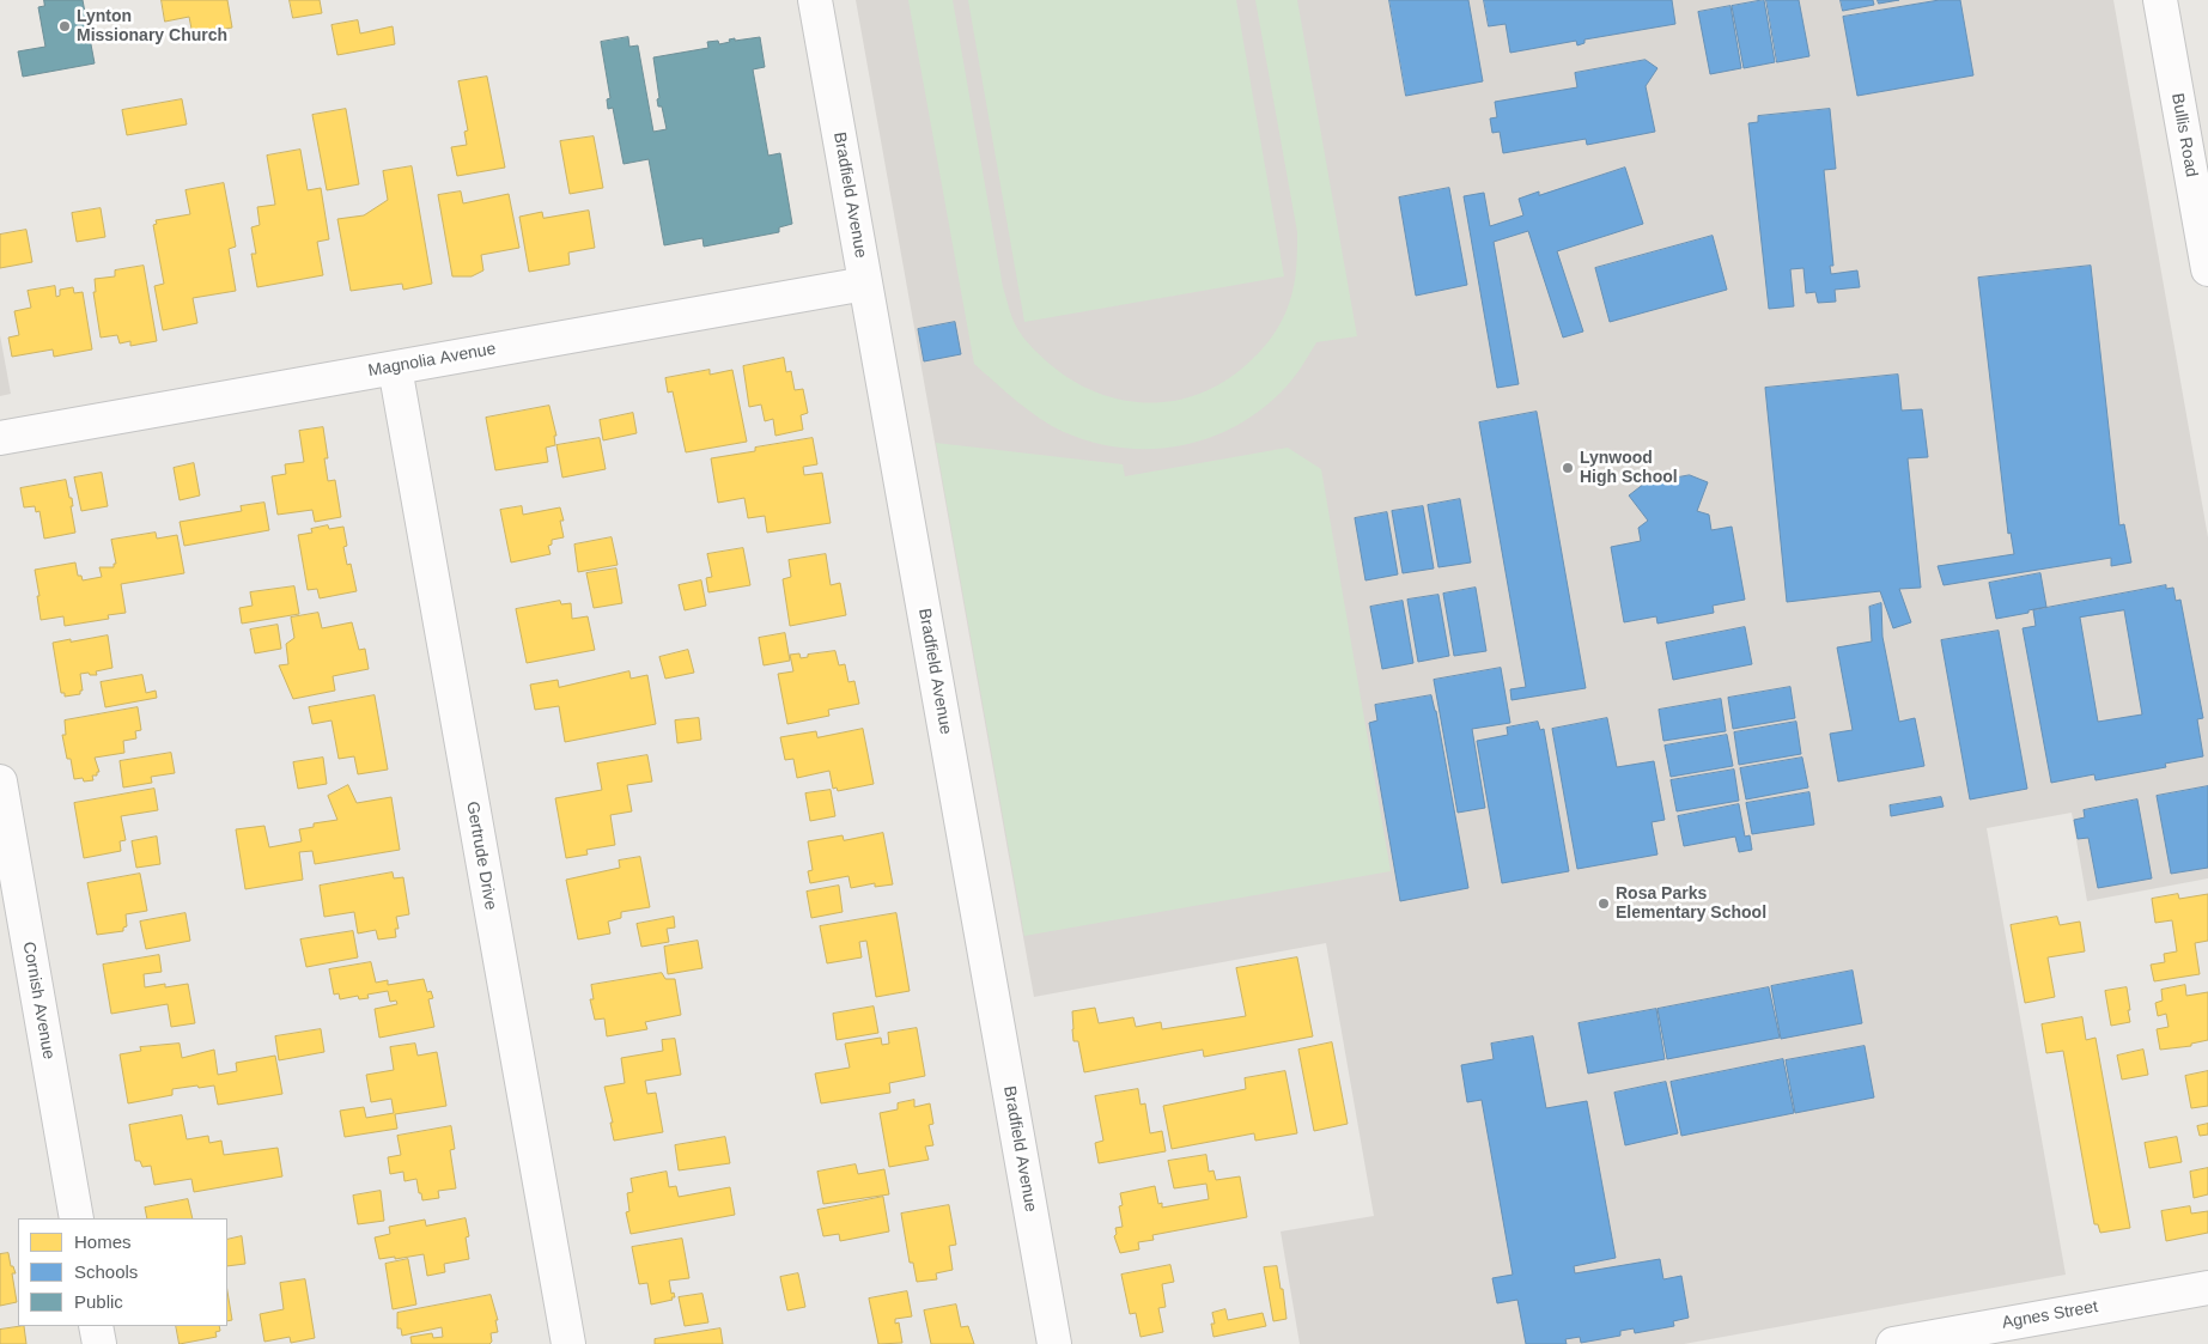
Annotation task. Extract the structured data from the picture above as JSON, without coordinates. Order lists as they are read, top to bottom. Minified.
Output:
{"streets":{"street":["Bullis Road","Bradfield Avenue","Magnolia Avenue","Gertrude Drive","Cornish Avenue","Agnes Street"]},"crossings":[["Bradfield Avenue","Magnolia Avenue"],["Magnolia Avenue","Gertrude Drive"]],"places":["Lynton Missionary Church","Lynwood High School","Rosa Parks Elementary School"],"legend":["Homes","Schools","Public"]}
